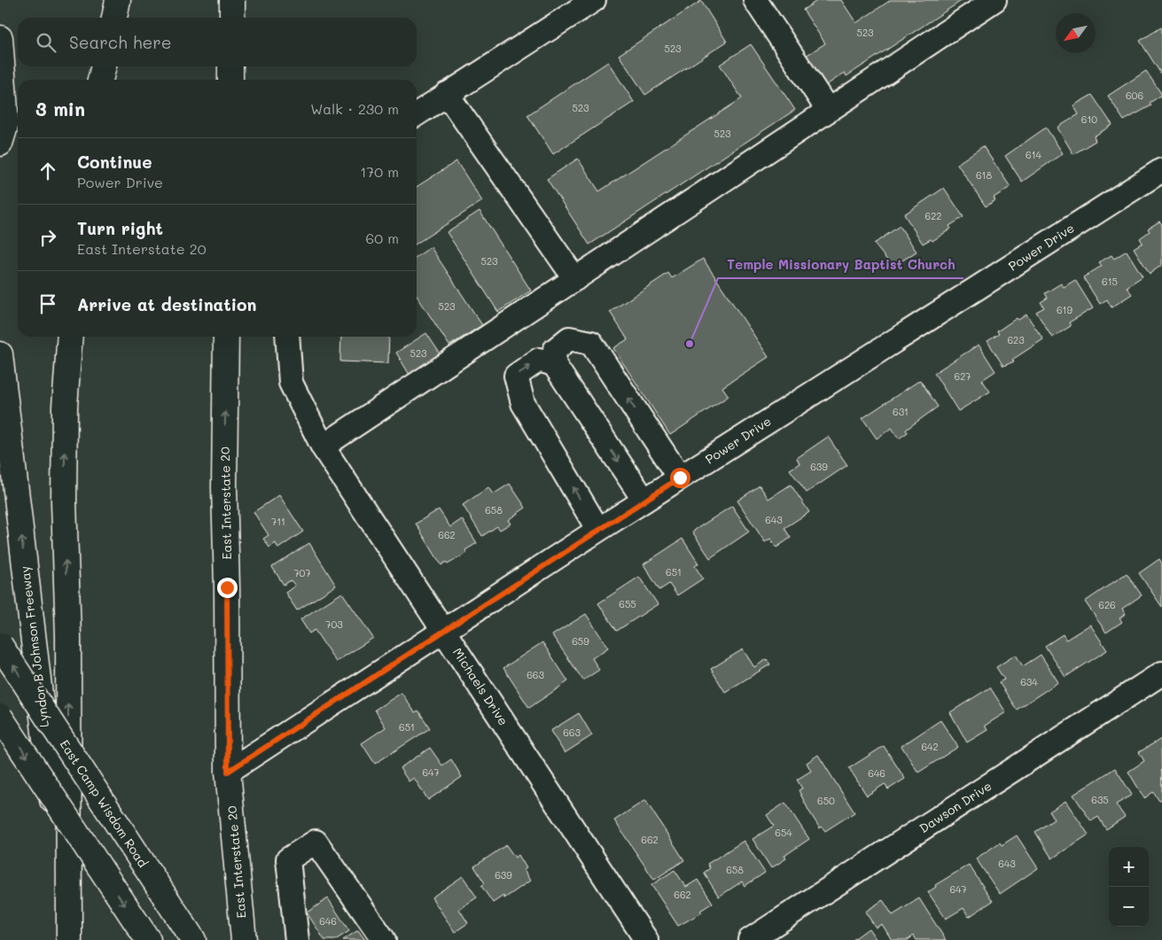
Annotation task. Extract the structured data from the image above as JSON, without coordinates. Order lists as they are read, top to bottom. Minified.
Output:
{"streets":{"main road":["East Interstate 20","Lyndon B Johnson Freeway","East Camp Wisdom Road"],"street":["Power Drive","Michaels Drive","Dawson Drive"]},"crossings":[["Power Drive","East Interstate 20"],["Power Drive","Michaels Drive"]],"places":["Temple Missionary Baptist Church"],"house_numbers":["523","523","606","523","610","523","614","618","622","523","615","523","619","623","523","627","631","639","658","643","711","662","651","707","655","626","703","659","663","634","651","663","642","647","646","635","650","654","662","643","658","639","647","662","646"],"north":"bottom left","page":{"search":"Search here","heading":["3 min","Walk · 230 m"],"list":[["Continue","Power Drive","170 m"],["Turn right","East Interstate 20","60 m"],"Arrive at destination"],"map_buttons":["+","−"]}}
